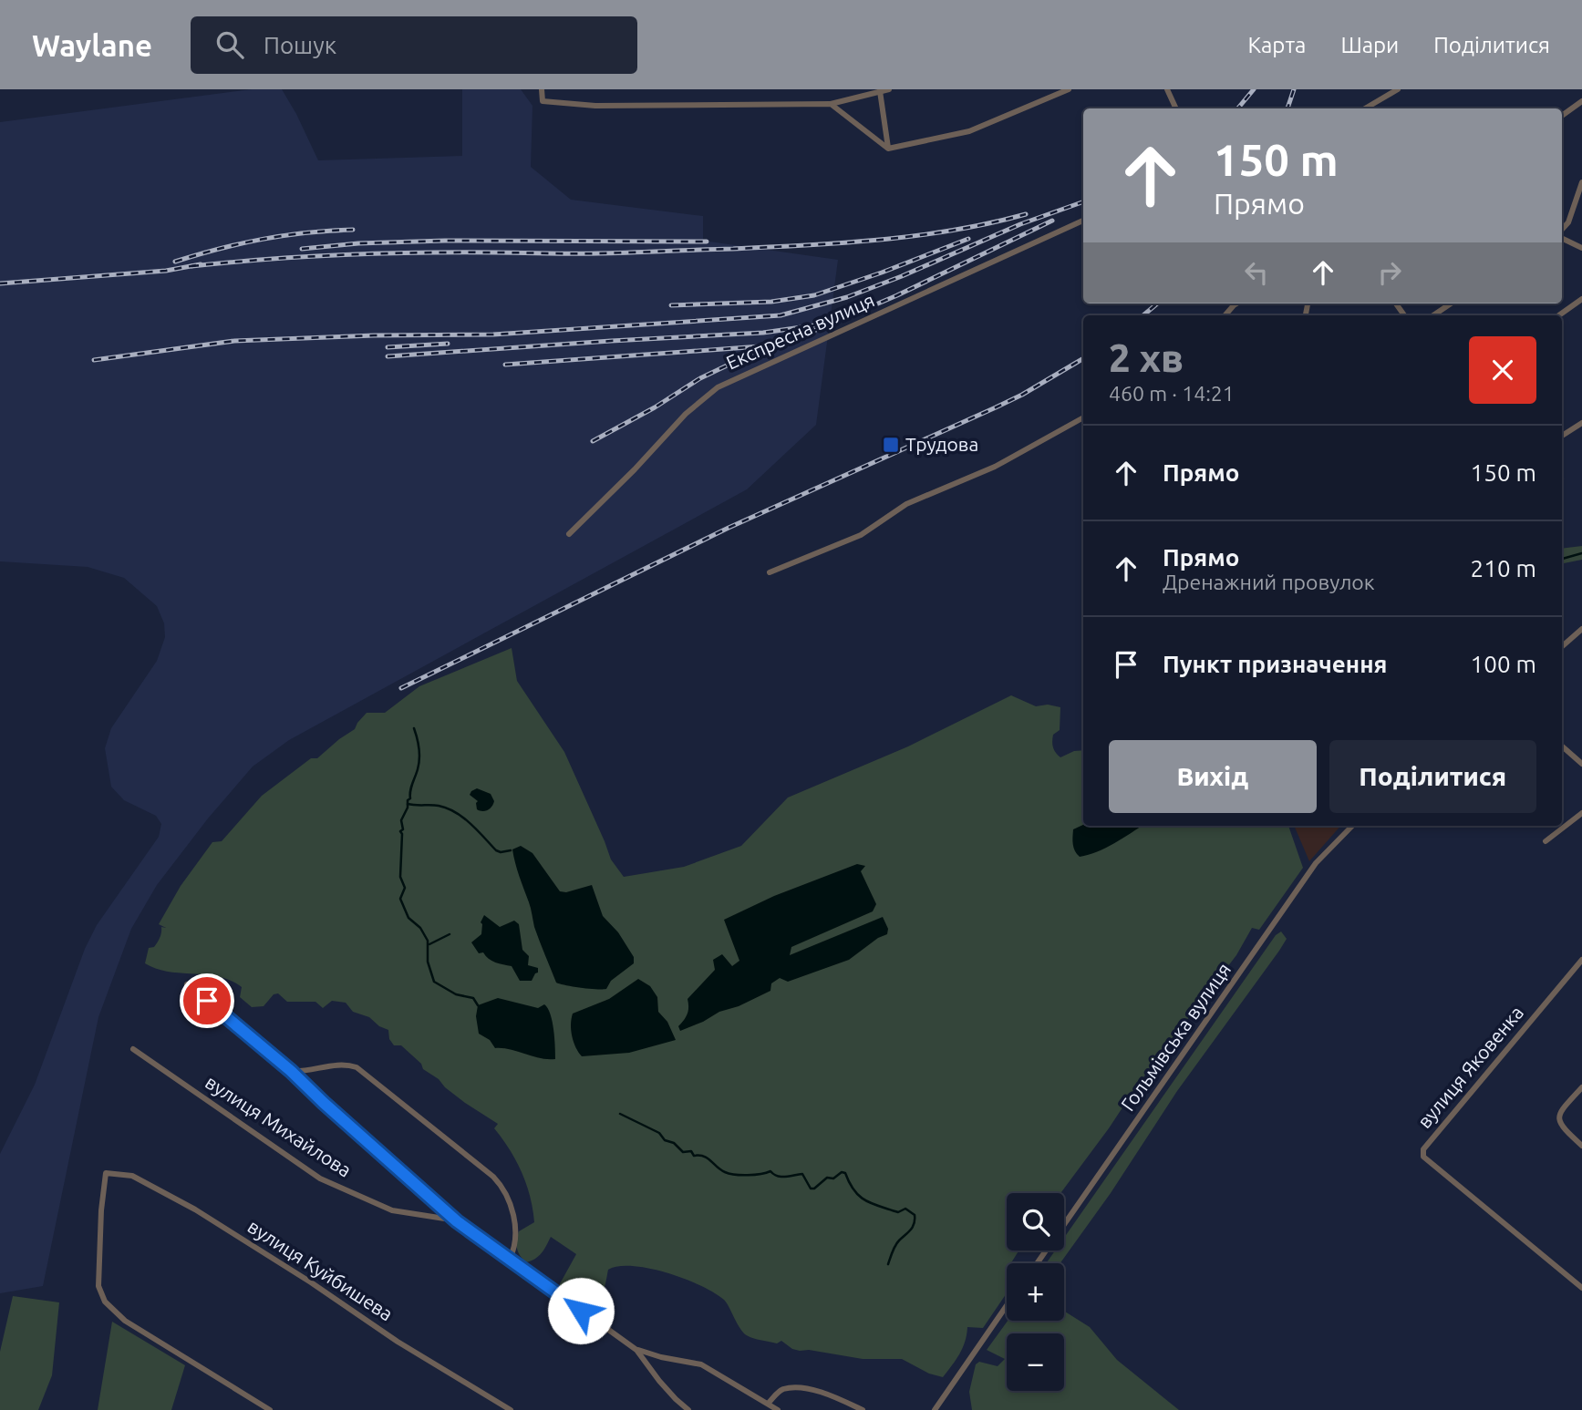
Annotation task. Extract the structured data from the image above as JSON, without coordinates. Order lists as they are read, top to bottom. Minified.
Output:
{"streets":{"street":["Експресна вулиця","Гольмівська вулиця","вулиця Яковенка","вулиця Михайлова","вулиця Куйбишева"]},"places":{"transit":["Трудова"]},"page":{"header":"Waylane","search":"Пошук","nav":["Карта","Шари","Поділитися"],"turn":["150 m","Прямо"],"heading":["2 хв","460 m · 14:21"],"list":[{"name":"Прямо","value":"150 m"},{"name":"Прямо","note":"Дренажний провулок","value":"210 m"},{"name":"Пункт призначення","value":"100 m"}],"buttons":["Вихід","Поділитися"],"map_buttons":["+","−"]}}
